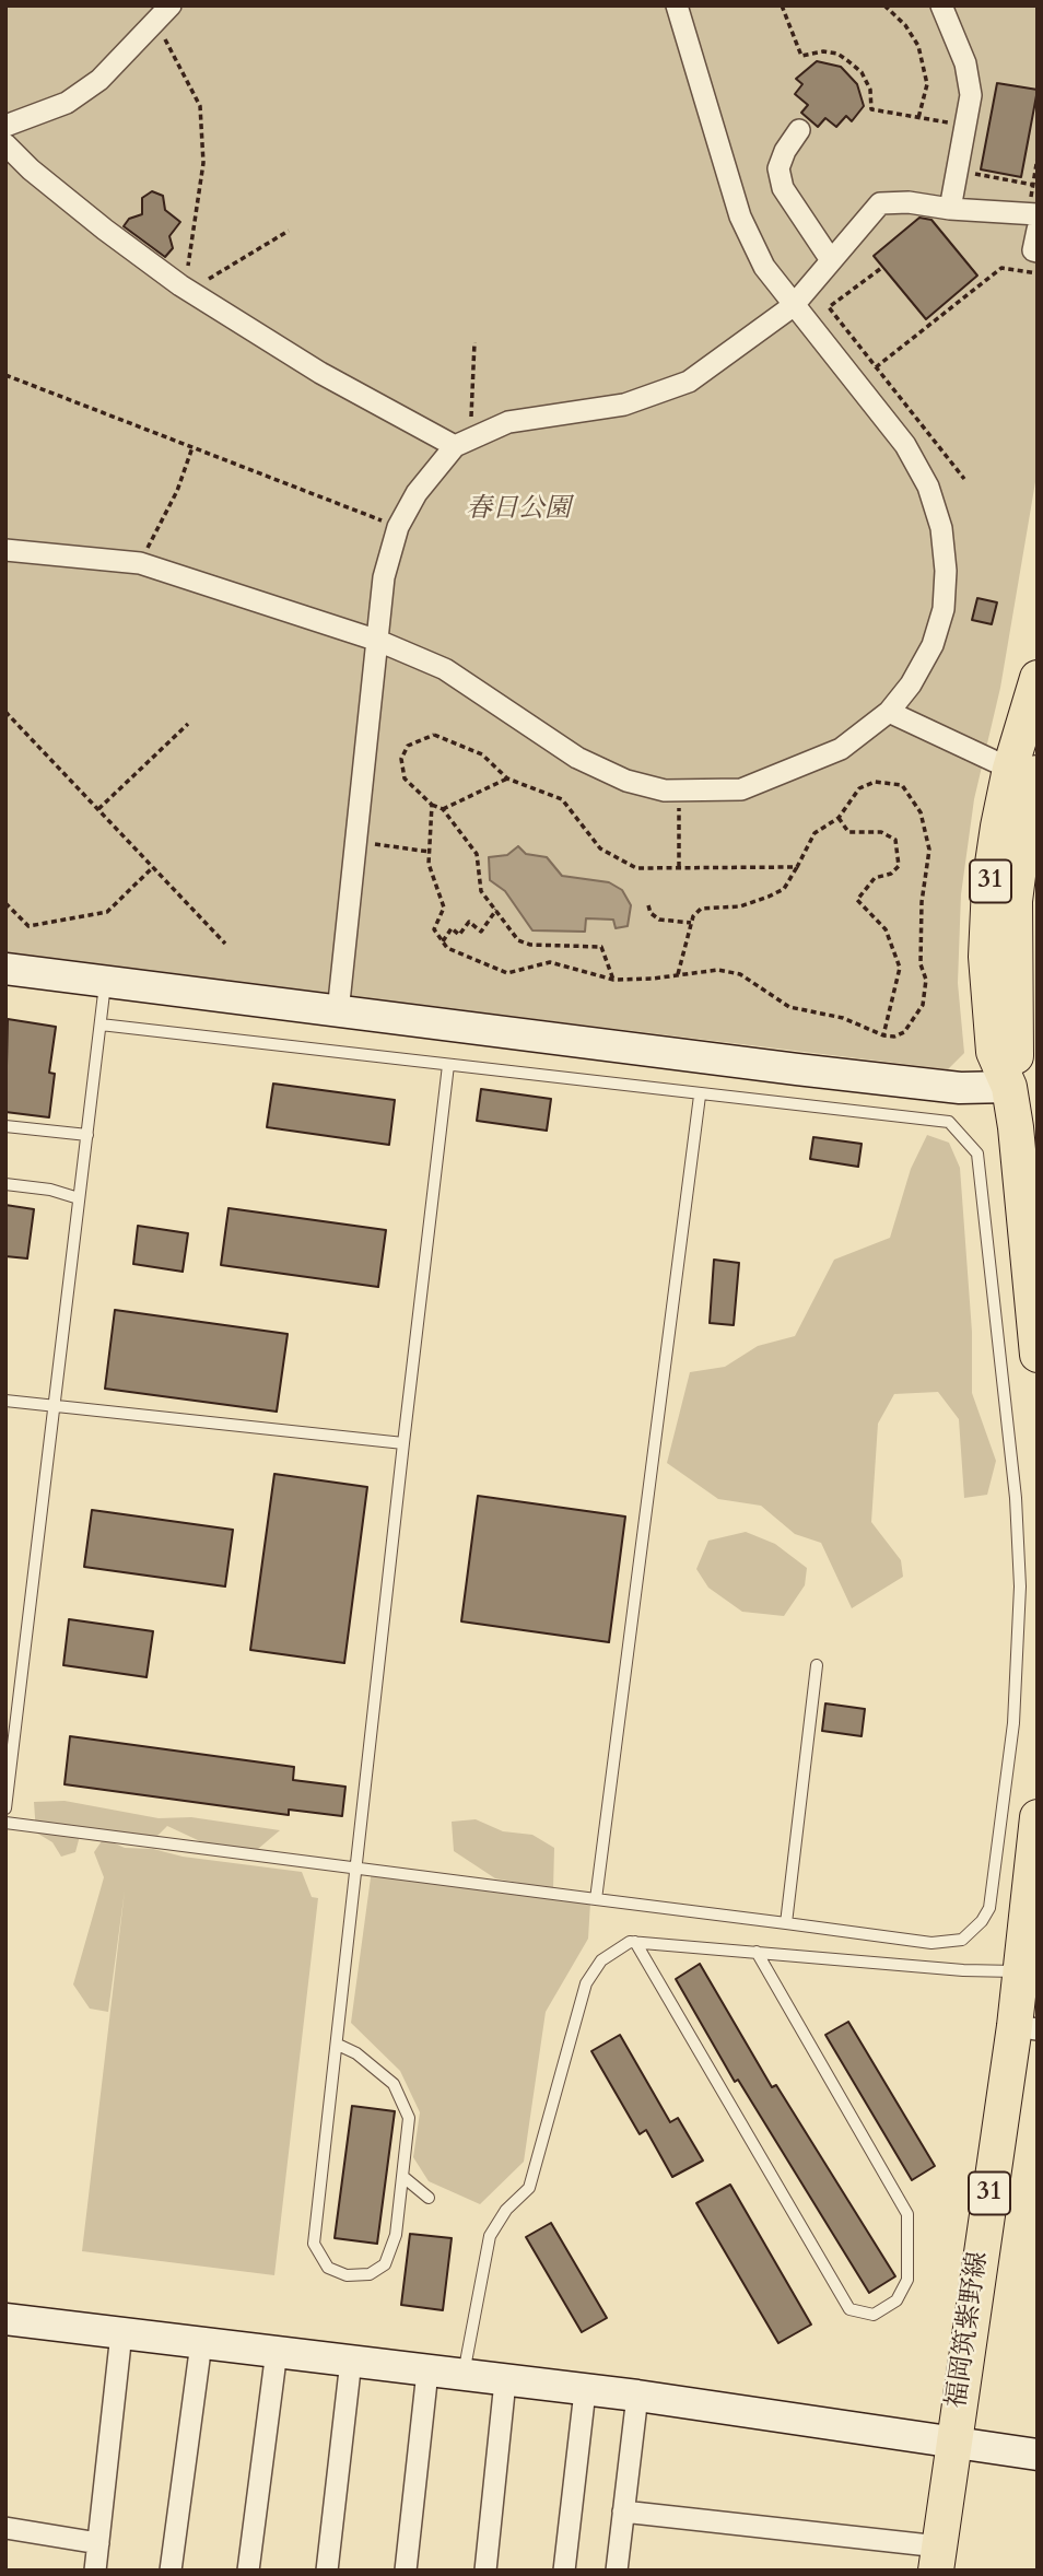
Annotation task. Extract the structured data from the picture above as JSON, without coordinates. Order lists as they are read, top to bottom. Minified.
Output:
{"streets":{"main road":["31","福岡筑紫野線"]},"parks":["春日公園"]}
